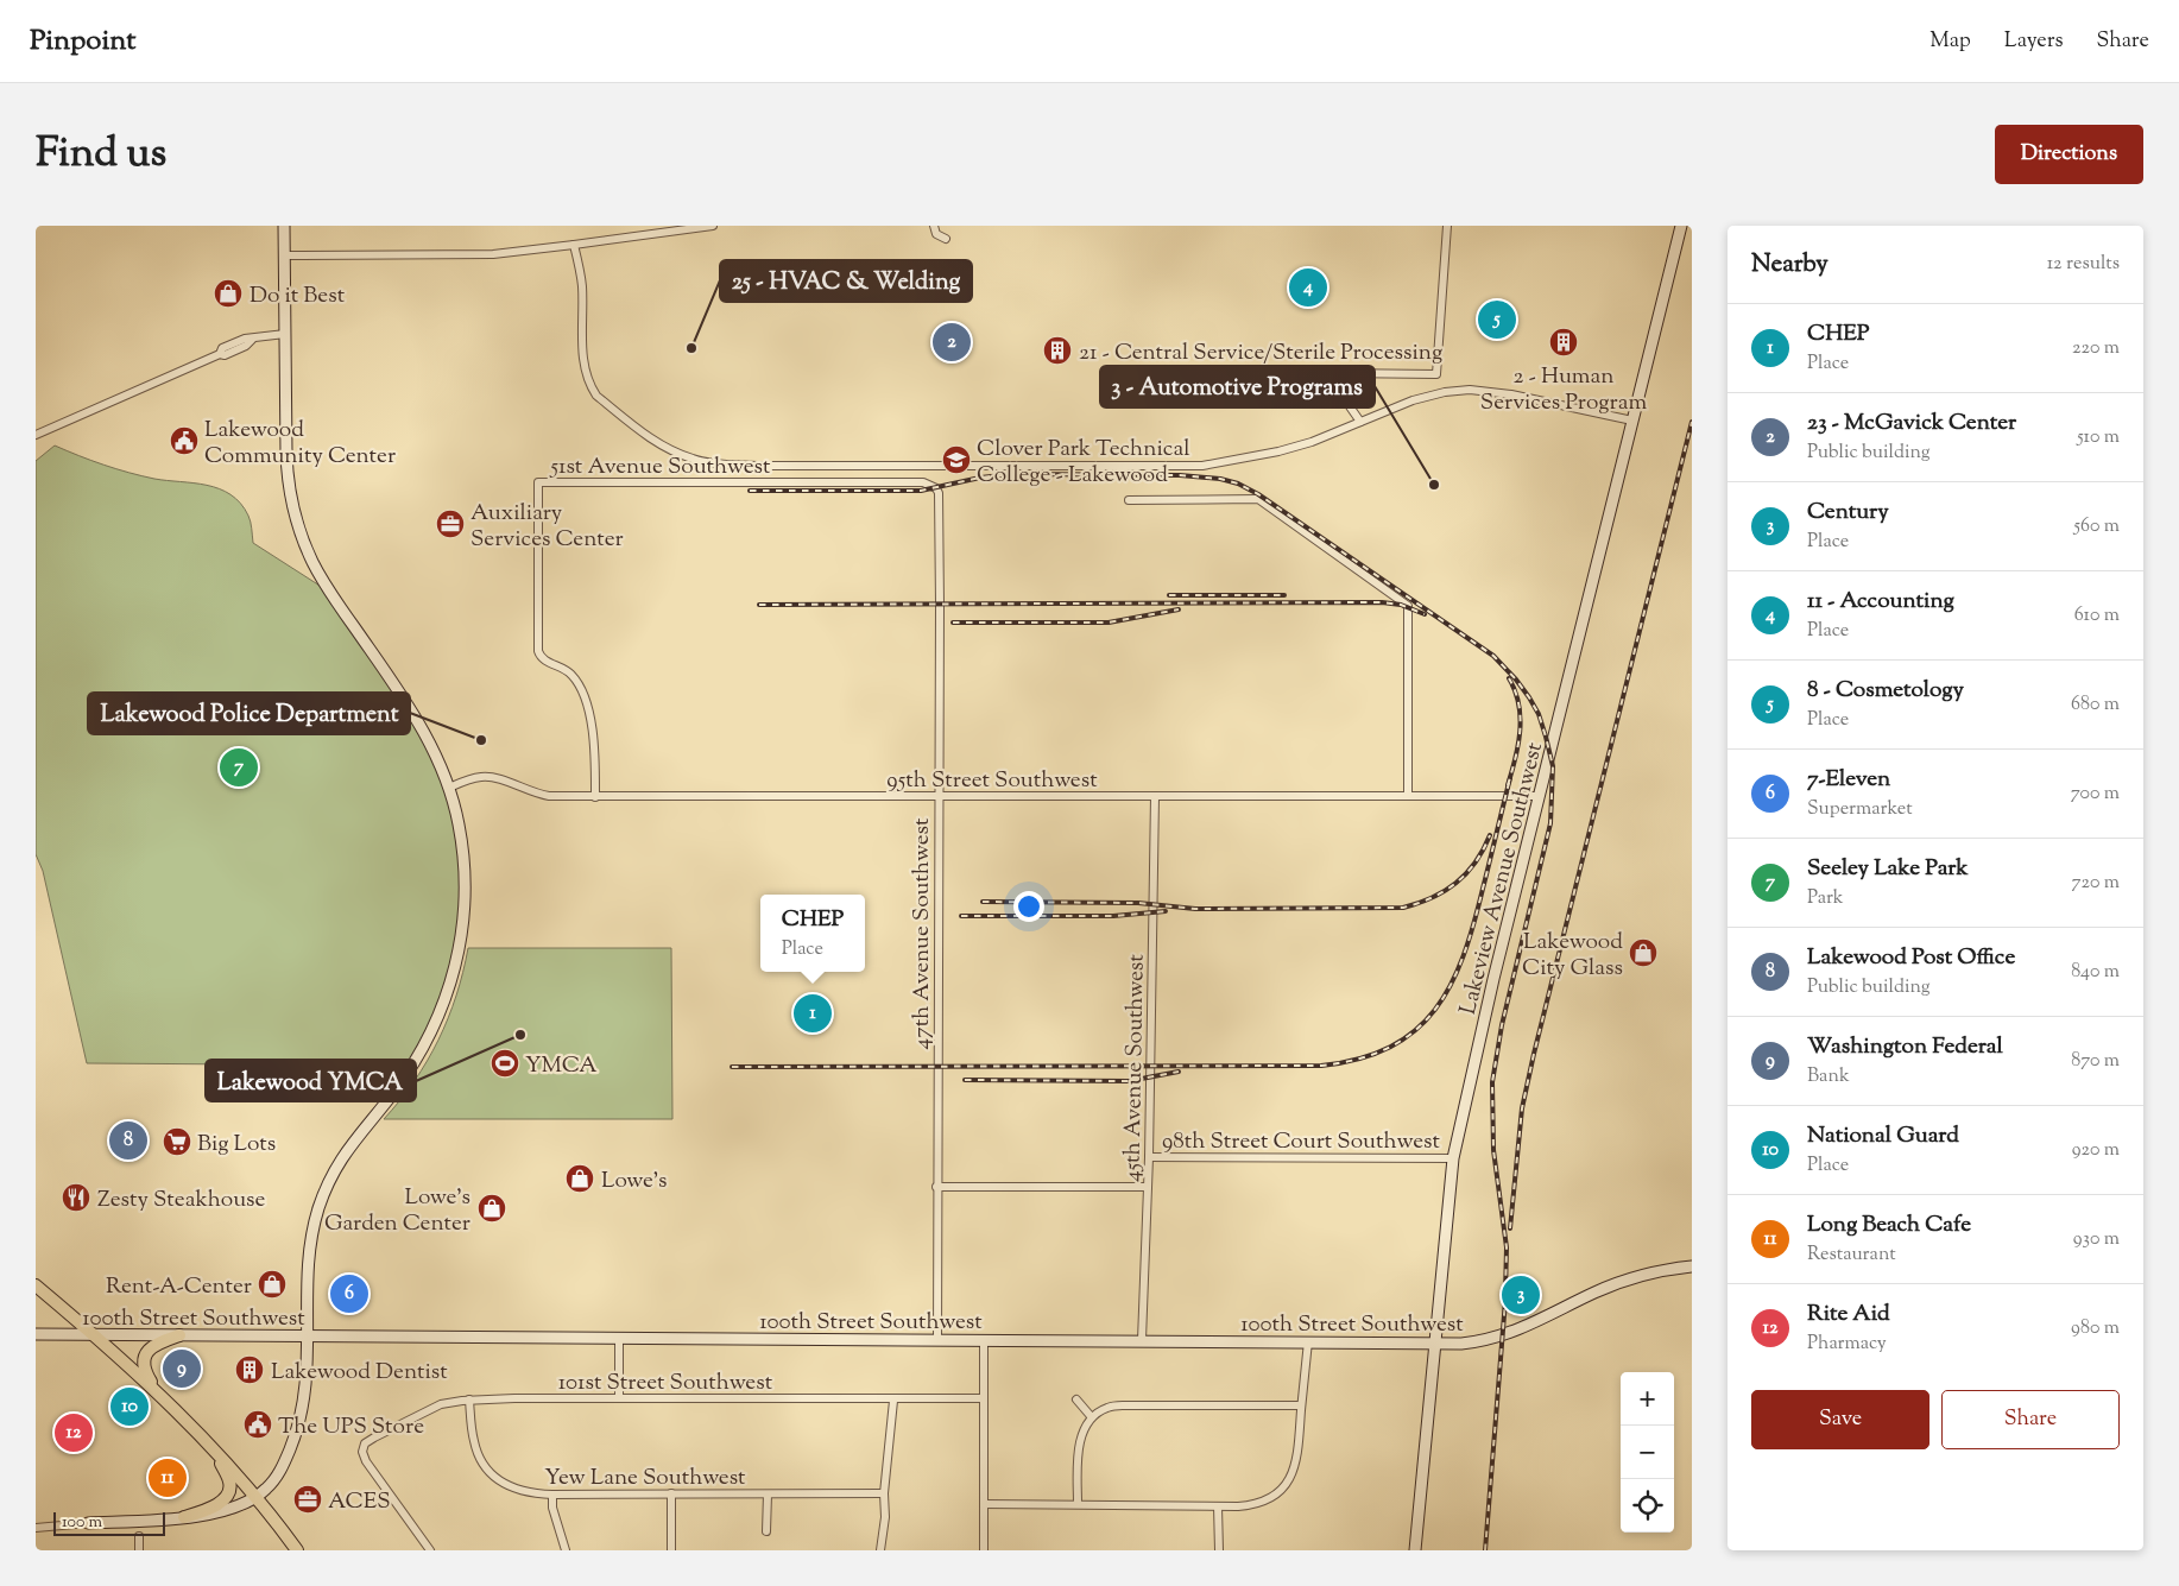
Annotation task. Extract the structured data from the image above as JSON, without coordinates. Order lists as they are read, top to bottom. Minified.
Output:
{"streets":{"main road":["Lakeview Avenue Southwest","100th Street Southwest"],"street":["51st Avenue Southwest","95th Street Southwest","47th Avenue Southwest","45th Avenue Southwest","98th Street Court Southwest","101st Street Southwest","Yew Lane Southwest"]},"crossings":[["51st Avenue Southwest","95th Street Southwest"],["51st Avenue Southwest","47th Avenue Southwest"],["95th Street Southwest","Lakeview Avenue Southwest"],["95th Street Southwest","47th Avenue Southwest"],["95th Street Southwest","45th Avenue Southwest"],["Lakeview Avenue Southwest","98th Street Court Southwest"],["Lakeview Avenue Southwest","100th Street Southwest"],["47th Avenue Southwest","100th Street Southwest"],["45th Avenue Southwest","98th Street Court Southwest"],["45th Avenue Southwest","100th Street Southwest"],["101st Street Southwest","Yew Lane Southwest"]],"places":{"shop":["Do it Best","Lakewood City Glass","Lowe's","Lowe's Garden Center","Rent-A-Center"],"building":["2 - Human Services Program","21 - Central Service/Sterile Processing","Lakewood Dentist"],"other":["25 - HVAC & Welding","3 - Automotive Programs","Lakewood Police Department","Lakewood YMCA"],"public building":["Lakewood Community Center","The UPS Store"],"school or university":["Clover Park Technical College - Lakewood"],"office":["Auxiliary Services Center","ACES"],"sports":["YMCA"],"supermarket":["Big Lots"],"restaurant":["Zesty Steakhouse"]},"scale_bar":"100 m","page":{"header":"Pinpoint","nav":["Map","Layers","Share"],"title":"Find us","buttons":["Directions",["Save","Share"]],"heading":["Nearby","12 results"],"pins":["4","5","2","7","1","8","6","3","9","10","12","11"],"list":[{"mark":"1","name":"CHEP","note":"Place","value":"220 m"},{"mark":"2","name":"23 - McGavick Center","note":"Public building","value":"510 m"},{"mark":"3","name":"Century","note":"Place","value":"560 m"},{"mark":"4","name":"11 - Accounting","note":"Place","value":"610 m"},{"mark":"5","name":"8 - Cosmetology","note":"Place","value":"680 m"},{"mark":"6","name":"7-Eleven","note":"Supermarket","value":"700 m"},{"mark":"7","name":"Seeley Lake Park","note":"Park","value":"720 m"},{"mark":"8","name":"Lakewood Post Office","note":"Public building","value":"840 m"},{"mark":"9","name":"Washington Federal","note":"Bank","value":"870 m"},{"mark":"10","name":"National Guard","note":"Place","value":"920 m"},{"mark":"11","name":"Long Beach Cafe","note":"Restaurant","value":"930 m"},{"mark":"12","name":"Rite Aid","note":"Pharmacy","value":"980 m"}],"popup":["CHEP","Place"],"map_buttons":["+","−"],"scale":"100 m"}}
